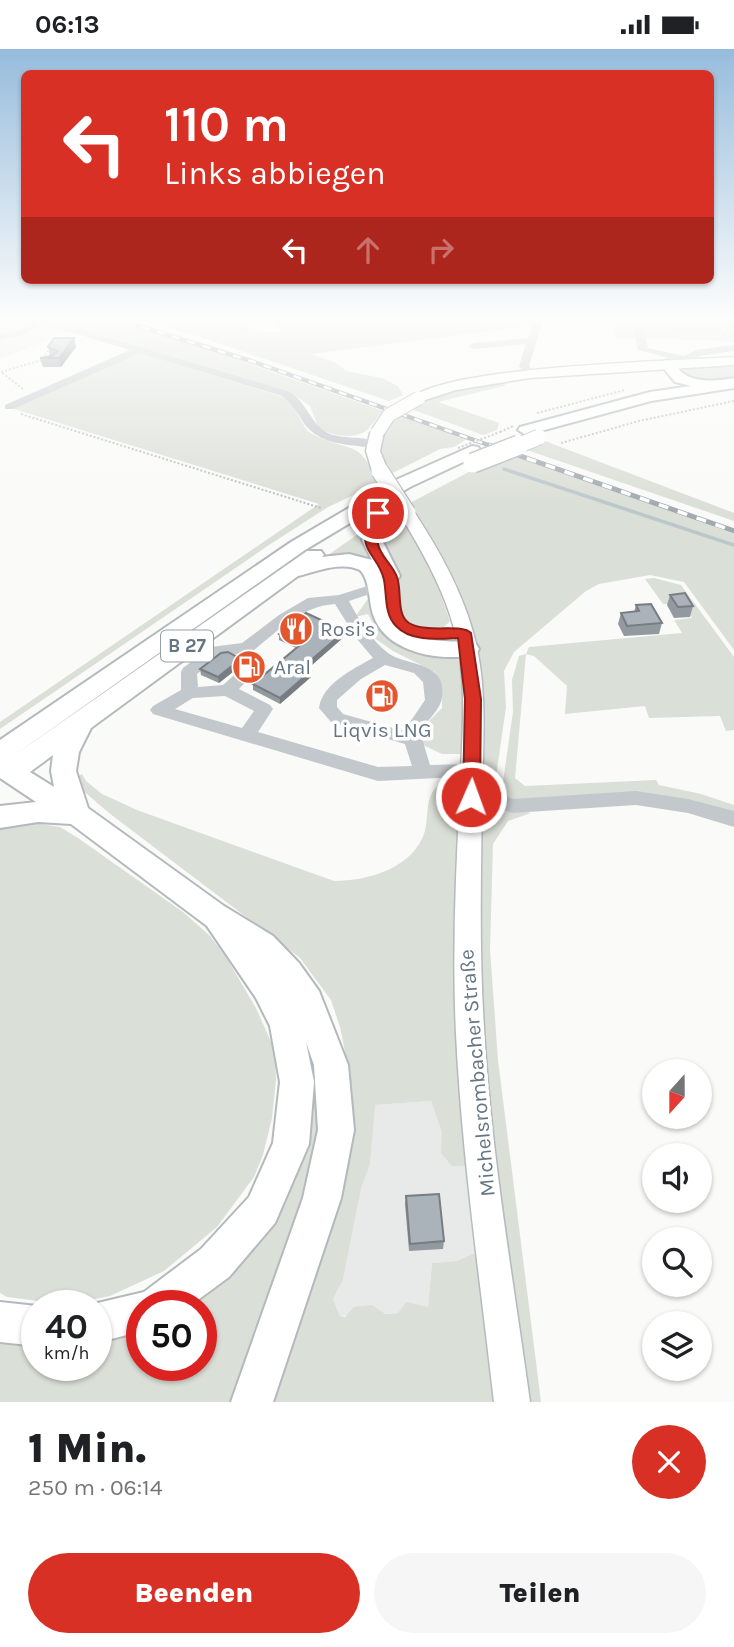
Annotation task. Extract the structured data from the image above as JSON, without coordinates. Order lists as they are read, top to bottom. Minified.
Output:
{"streets":{"highway":["B 27"],"main road":["Michelsrombacher Straße"]},"places":{"restaurant":["Rosi's"],"fuel station":["Aral","Liqvis LNG"]},"north":"bottom","page":{"status":"06:13","turn":["110 m","Links abbiegen"],"speed":"40 km/h","limit":"50","heading":["1 Min.","250 m · 06:14"],"buttons":["Beenden","Teilen"]}}
